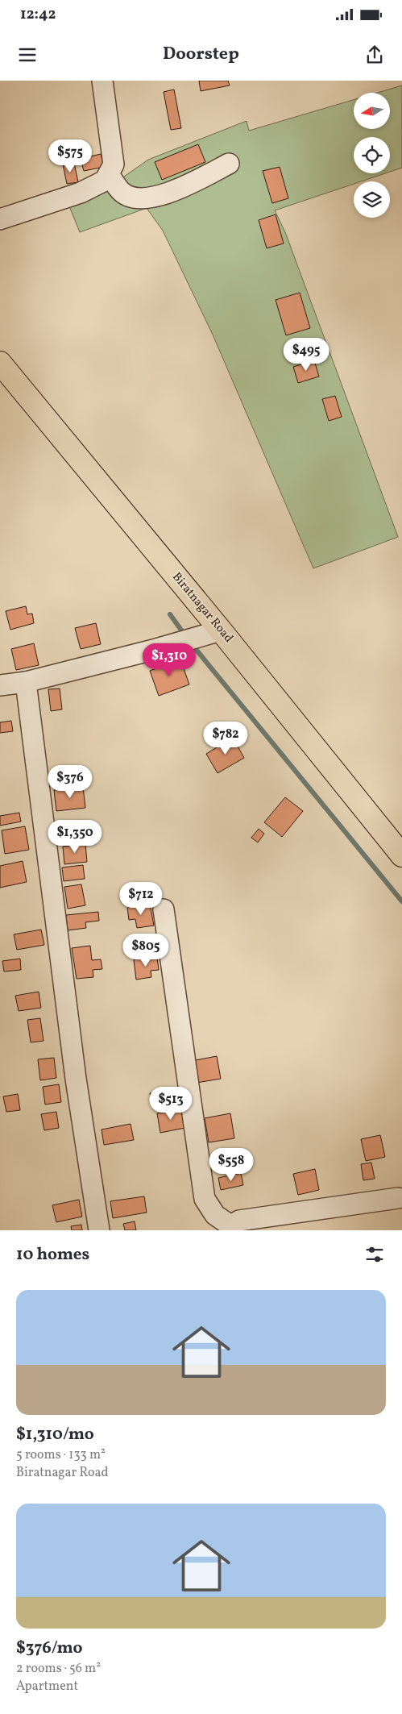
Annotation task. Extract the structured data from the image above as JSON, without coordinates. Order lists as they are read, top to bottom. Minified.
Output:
{"streets":{"main road":["Biratnagar Road"]},"north":"left","page":{"status":"12:42","header":"Doorstep","price":["$575","$495","$1,310","$782","$376","$1,350","$712","$805","$513","$558"],"heading":"10 homes","list":[{"name":"$1,310/mo","note":"5 rooms · 133 m² · Biratnagar Road"},{"name":"$376/mo","note":"2 rooms · 56 m² · Apartment"}]}}
